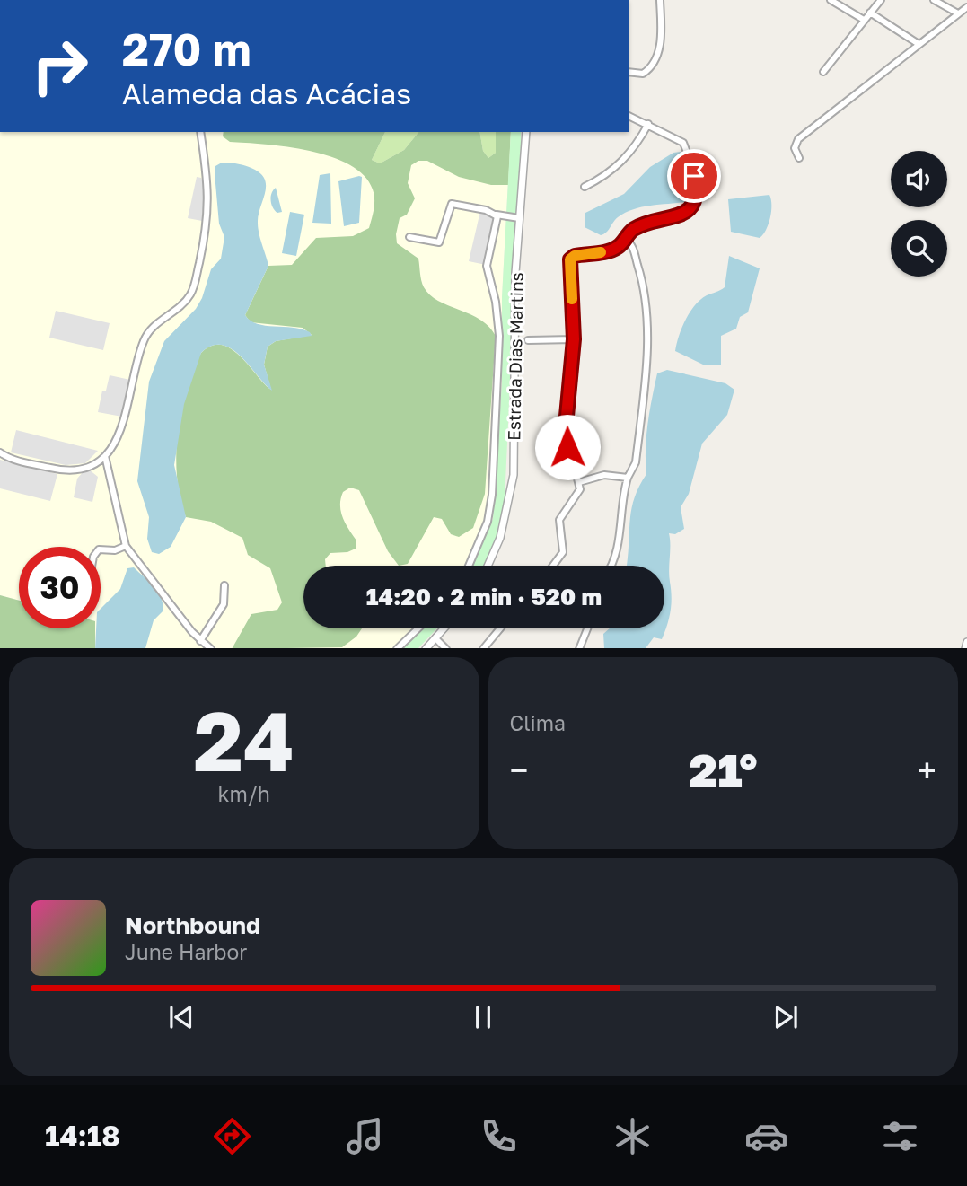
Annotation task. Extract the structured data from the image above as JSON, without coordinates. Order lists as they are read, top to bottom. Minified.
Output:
{"streets":{"street":["Estrada Dias Martins"]},"page":{"turn":["270 m","Alameda das Acácias"],"limit":"30","trip":"14:20 · 2 min · 520 m","tile":[["24","km/h"],"Clima"],"heat":["−","21°","+"],"song":["Northbound","June Harbor"],"tabs":"14:18"}}
